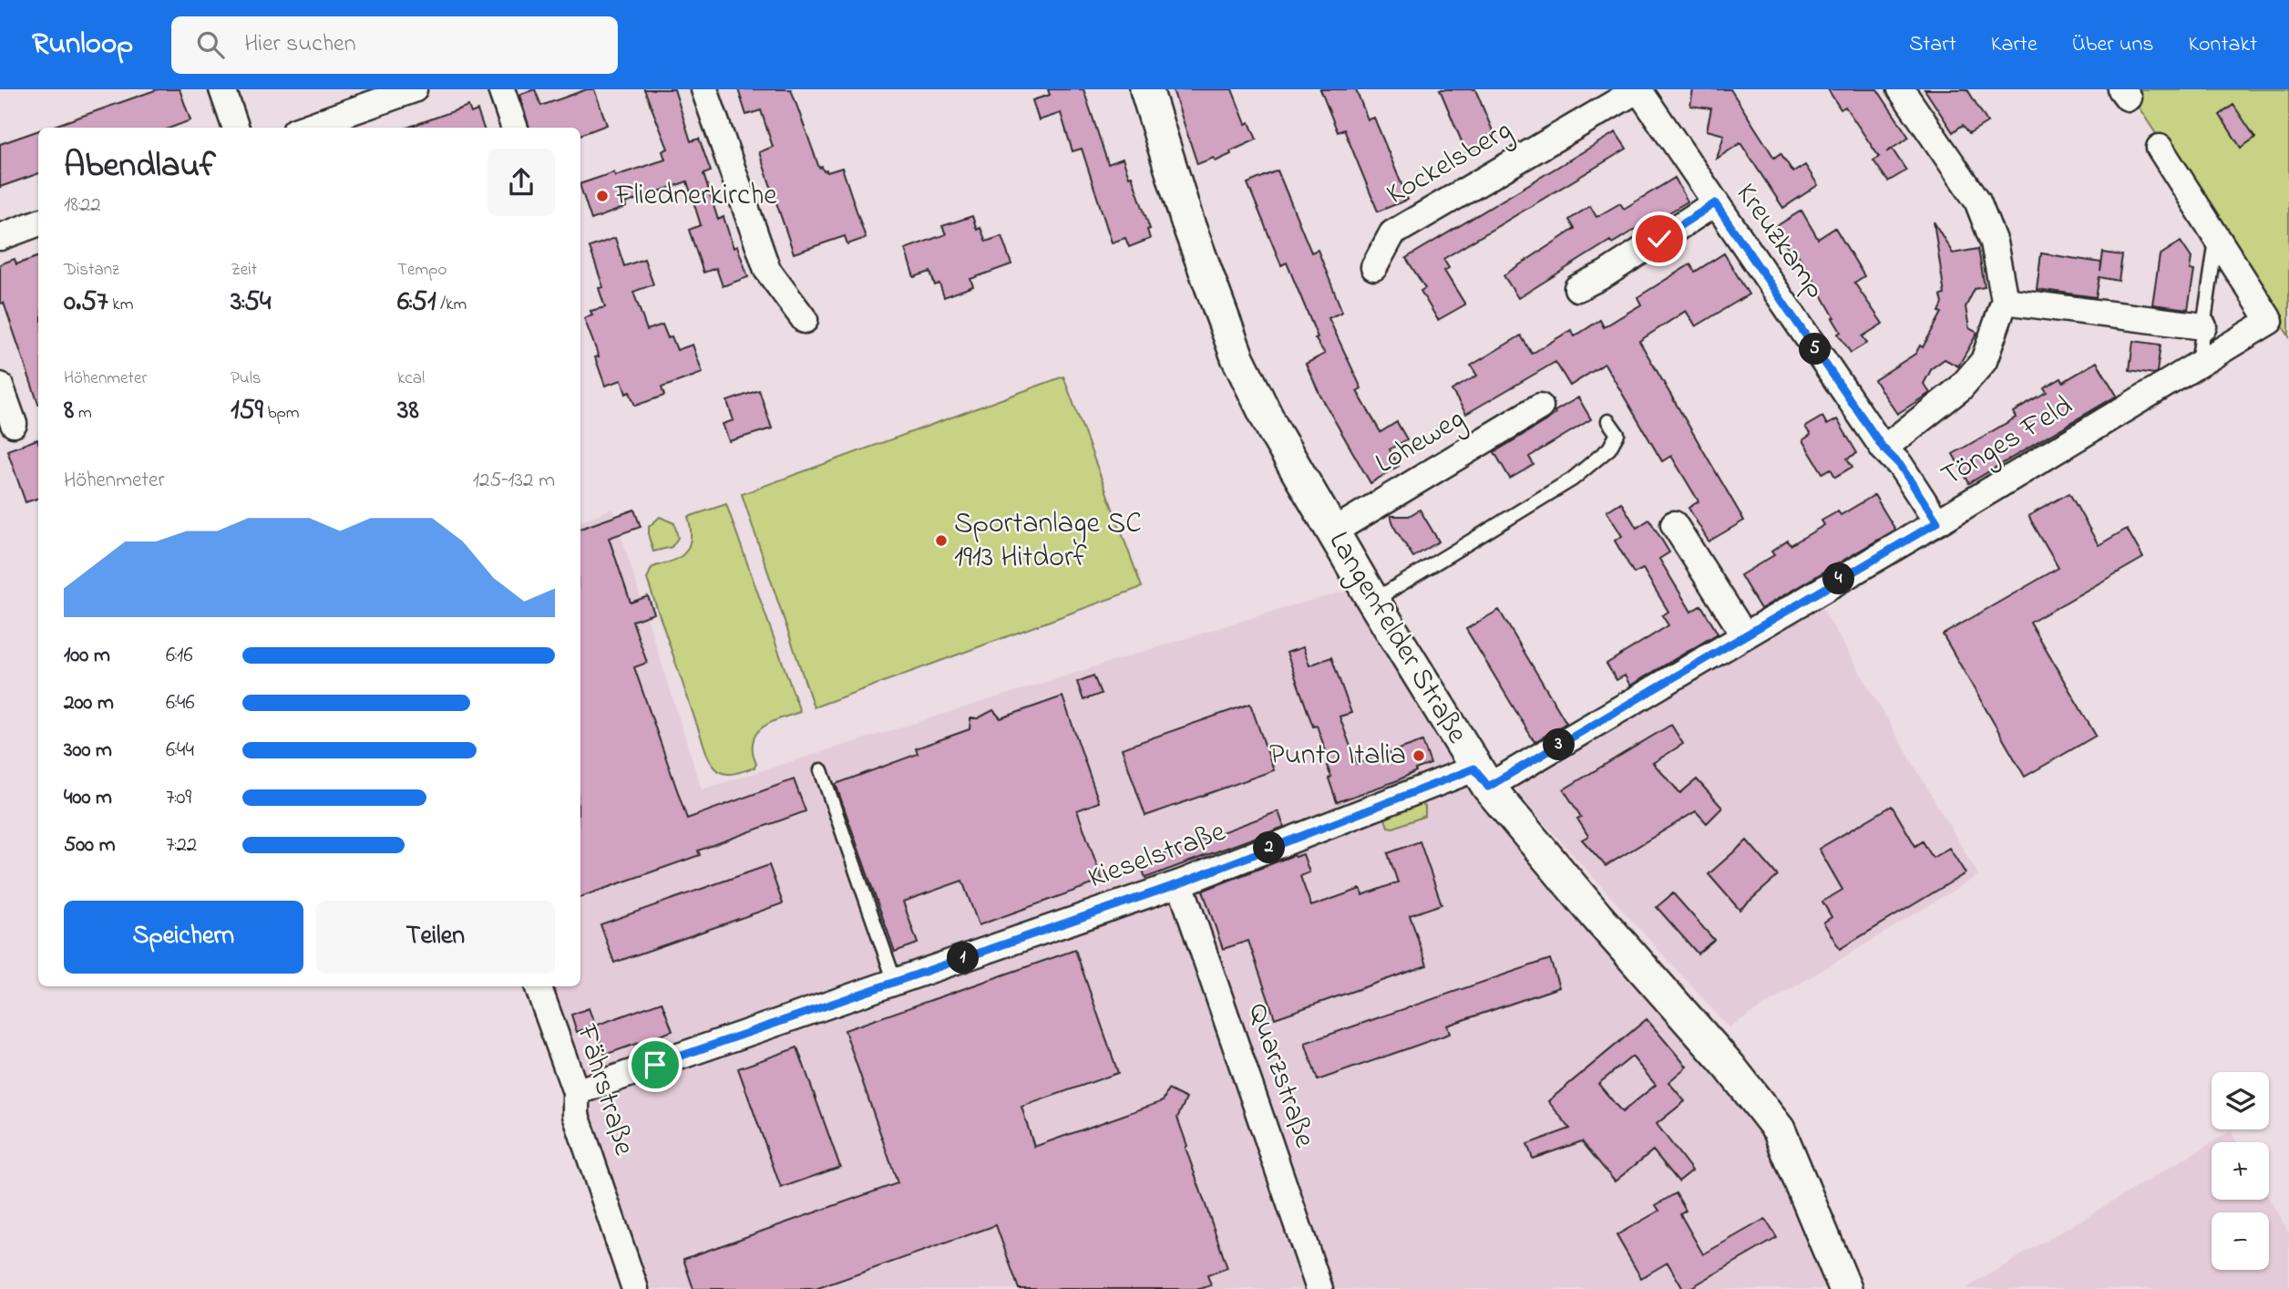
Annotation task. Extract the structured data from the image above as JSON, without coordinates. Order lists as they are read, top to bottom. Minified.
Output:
{"streets":{"street":["Kockelsberg","Kreuzkamp","Loheweg","Tönges Feld","Langenfelder Straße","Kieselstraße","Quarzstraße","Fährstraße"]},"crossings":[["Kockelsberg","Kreuzkamp"],["Kreuzkamp","Tönges Feld"],["Loheweg","Langenfelder Straße"],["Tönges Feld","Langenfelder Straße"],["Tönges Feld","Kieselstraße"],["Langenfelder Straße","Kieselstraße"],["Kieselstraße","Quarzstraße"],["Kieselstraße","Fährstraße"]],"places":["Fliednerkirche","Sportanlage SC 1913 Hitdorf","Punto Italia"],"page":{"header":"Runloop","search":"Hier suchen","nav":["Start","Karte","Über uns","Kontakt"],"heading":["Abendlauf","18:22"],"stats":[["Distanz","0.57 km"],["Zeit","3:54"],["Tempo","6:51 /km"],["Höhenmeter","8 m"],["Puls","159 bpm"],["kcal","38"]],"pins":["5","4","3","2","1"],"chart":["Höhenmeter","125–132 m"],"list":[{"name":"100 m","note":"6:16"},{"name":"200 m","note":"6:46"},{"name":"300 m","note":"6:44"},{"name":"400 m","note":"7:09"},{"name":"500 m","note":"7:22"}],"buttons":["Speichern","Teilen"],"map_buttons":["+","−"]}}
